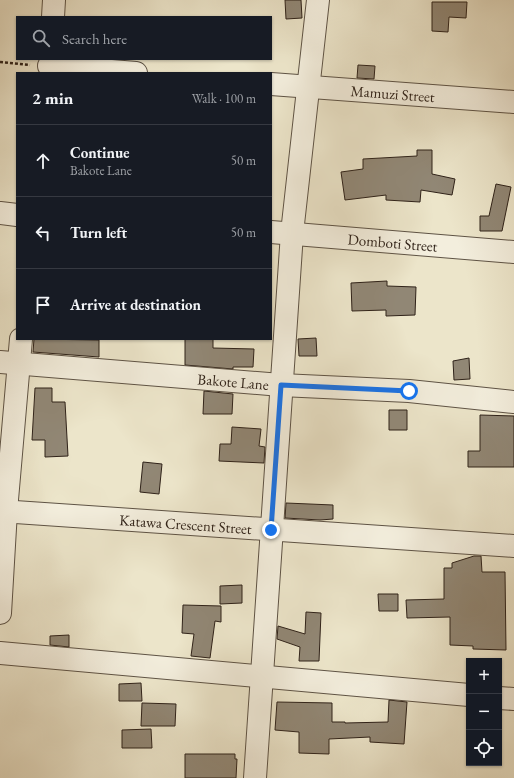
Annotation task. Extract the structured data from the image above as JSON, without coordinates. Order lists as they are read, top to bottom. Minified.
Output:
{"streets":{"street":["Mamuzi Street","Domboti Street","Bakote Lane","Katawa Crescent Street"]},"page":{"search":"Search here","heading":["2 min","Walk · 100 m"],"list":[["Continue","Bakote Lane","50 m"],["Turn left","50 m"],"Arrive at destination"],"map_buttons":["+","−"]}}
